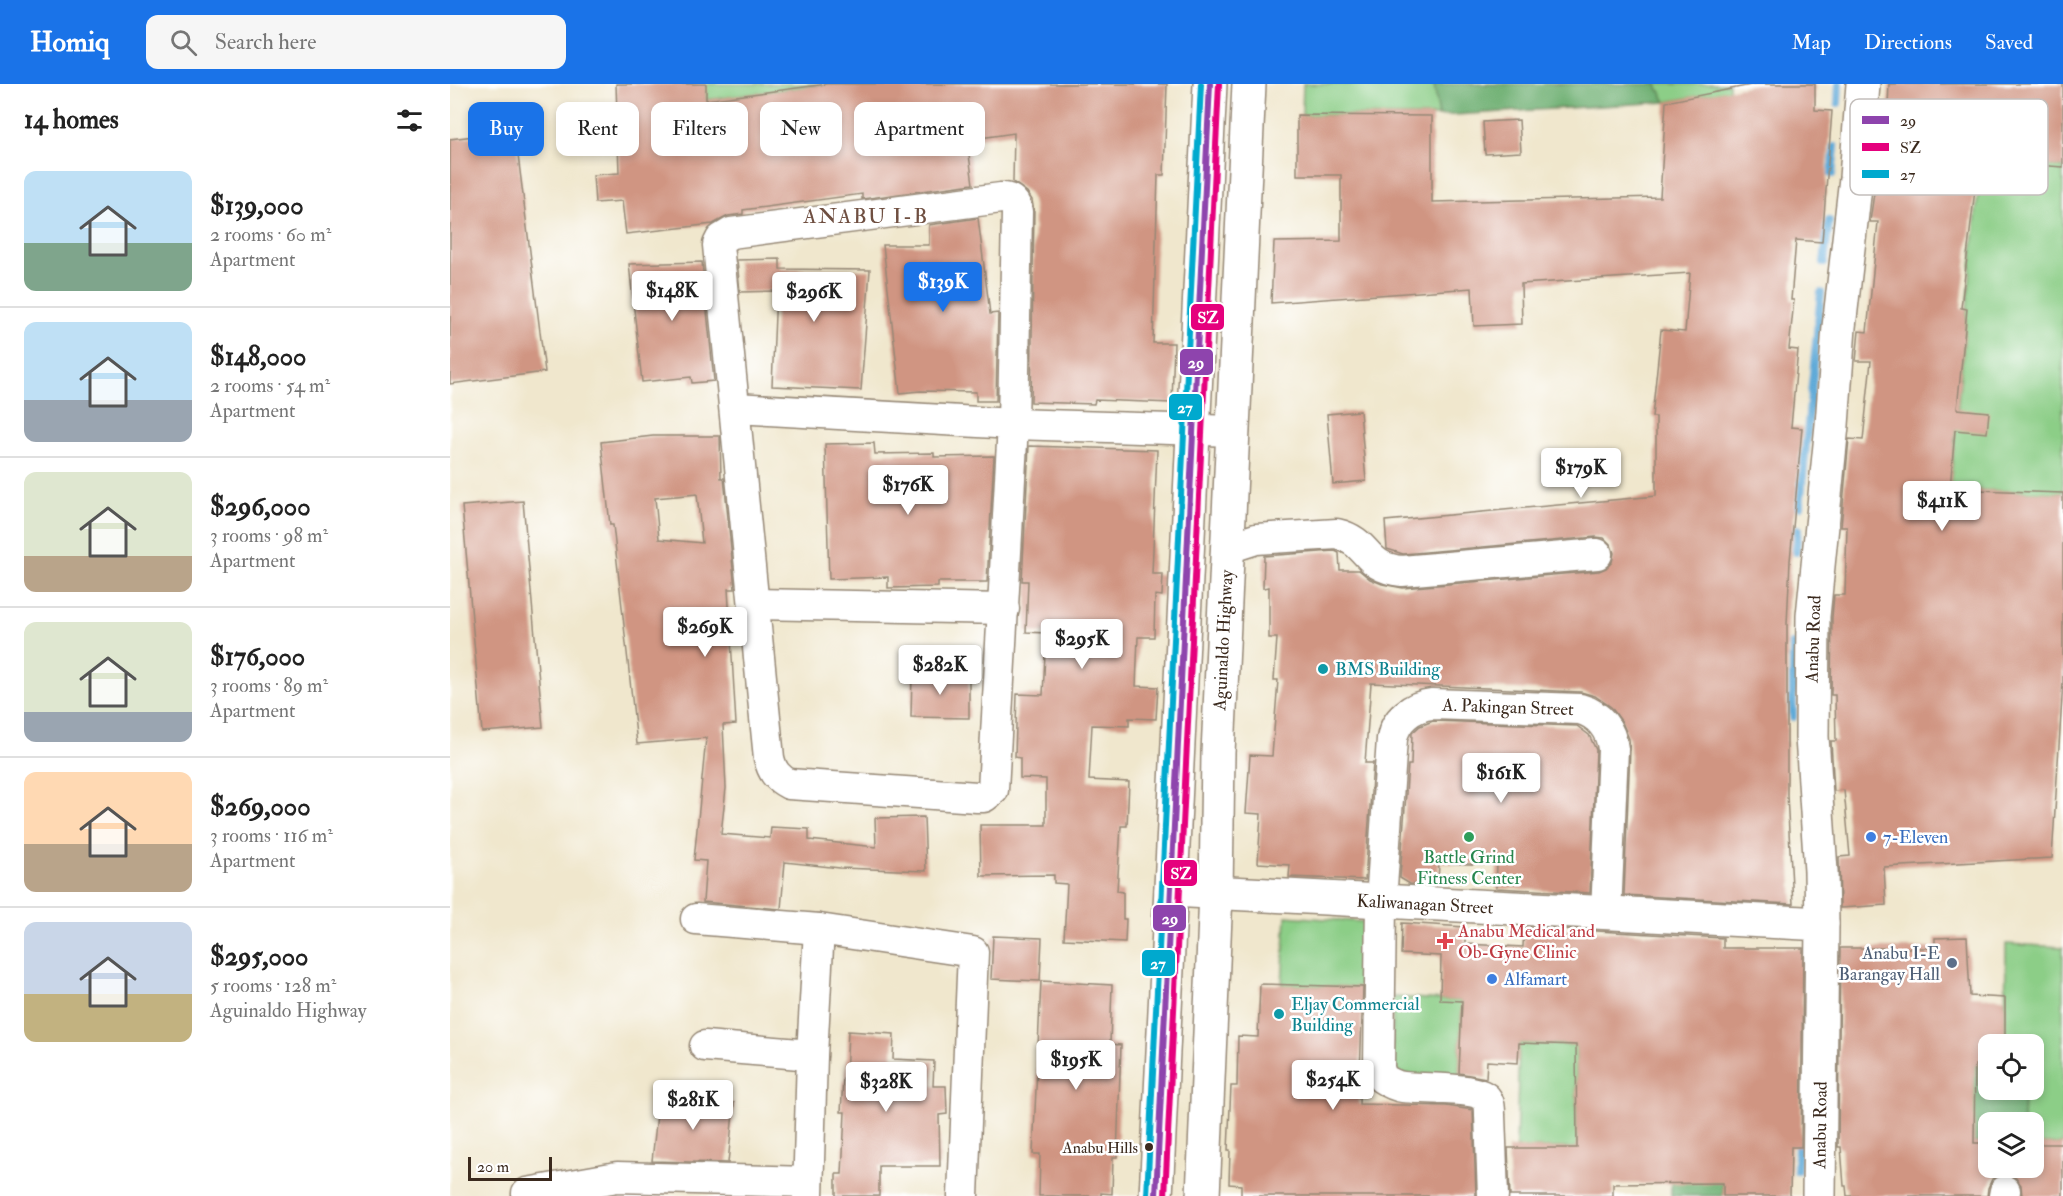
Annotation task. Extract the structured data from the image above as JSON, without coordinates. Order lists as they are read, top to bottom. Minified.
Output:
{"streets":{"main road":["Anabu Road","Aguinaldo Highway","Kaliwanagan Street"],"street":["A. Pakingan Street"]},"crossings":[["Anabu Road","Kaliwanagan Street"],["Aguinaldo Highway","Kaliwanagan Street"],["A. Pakingan Street","Kaliwanagan Street"]],"districts":["ANABU I-B"],"places":{"other":["BMS Building","Battle Grind Fitness Center","7-Eleven","Anabu I-E Barangay Hall","Alfamart","Eljay Commercial Building","Anabu Hills"],"health":["Anabu Medical and Ob-Gyne Clinic"]},"lines":["transit line 29","transit line SZ","transit line 27"],"legend":["29","SZ","27"],"scale_bar":"20 m","page":{"header":"Homiq","search":"Search here","nav":["Map","Directions","Saved"],"heading":"14 homes","chip":["Buy","Rent","Filters","New","Apartment"],"list":[{"name":"$139,000","note":"2 rooms · 60 m² · Apartment"},{"name":"$148,000","note":"2 rooms · 54 m² · Apartment"},{"name":"$296,000","note":"3 rooms · 98 m² · Apartment"},{"name":"$176,000","note":"3 rooms · 89 m² · Apartment"},{"name":"$269,000","note":"3 rooms · 116 m² · Apartment"},{"name":"$295,000","note":"5 rooms · 128 m² · Aguinaldo Highway"}],"price":["$139K","$148K","$296K","$179K","$176K","$411K","$269K","$295K","$282K","$161K","$195K","$254K","$328K","$281K"],"scale":"20 m"}}
